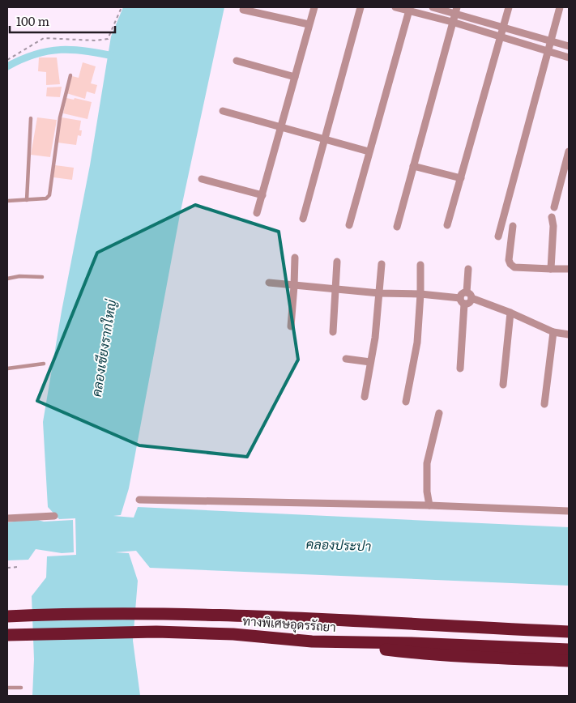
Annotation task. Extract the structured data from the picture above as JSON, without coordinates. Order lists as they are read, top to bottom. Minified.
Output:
{"streets":{"highway":["ทางพิเศษอุดรรัถยา"]},"water":["คลองเชียงรากใหญ่","คลองประปา"],"scale_bar":"100 m"}
